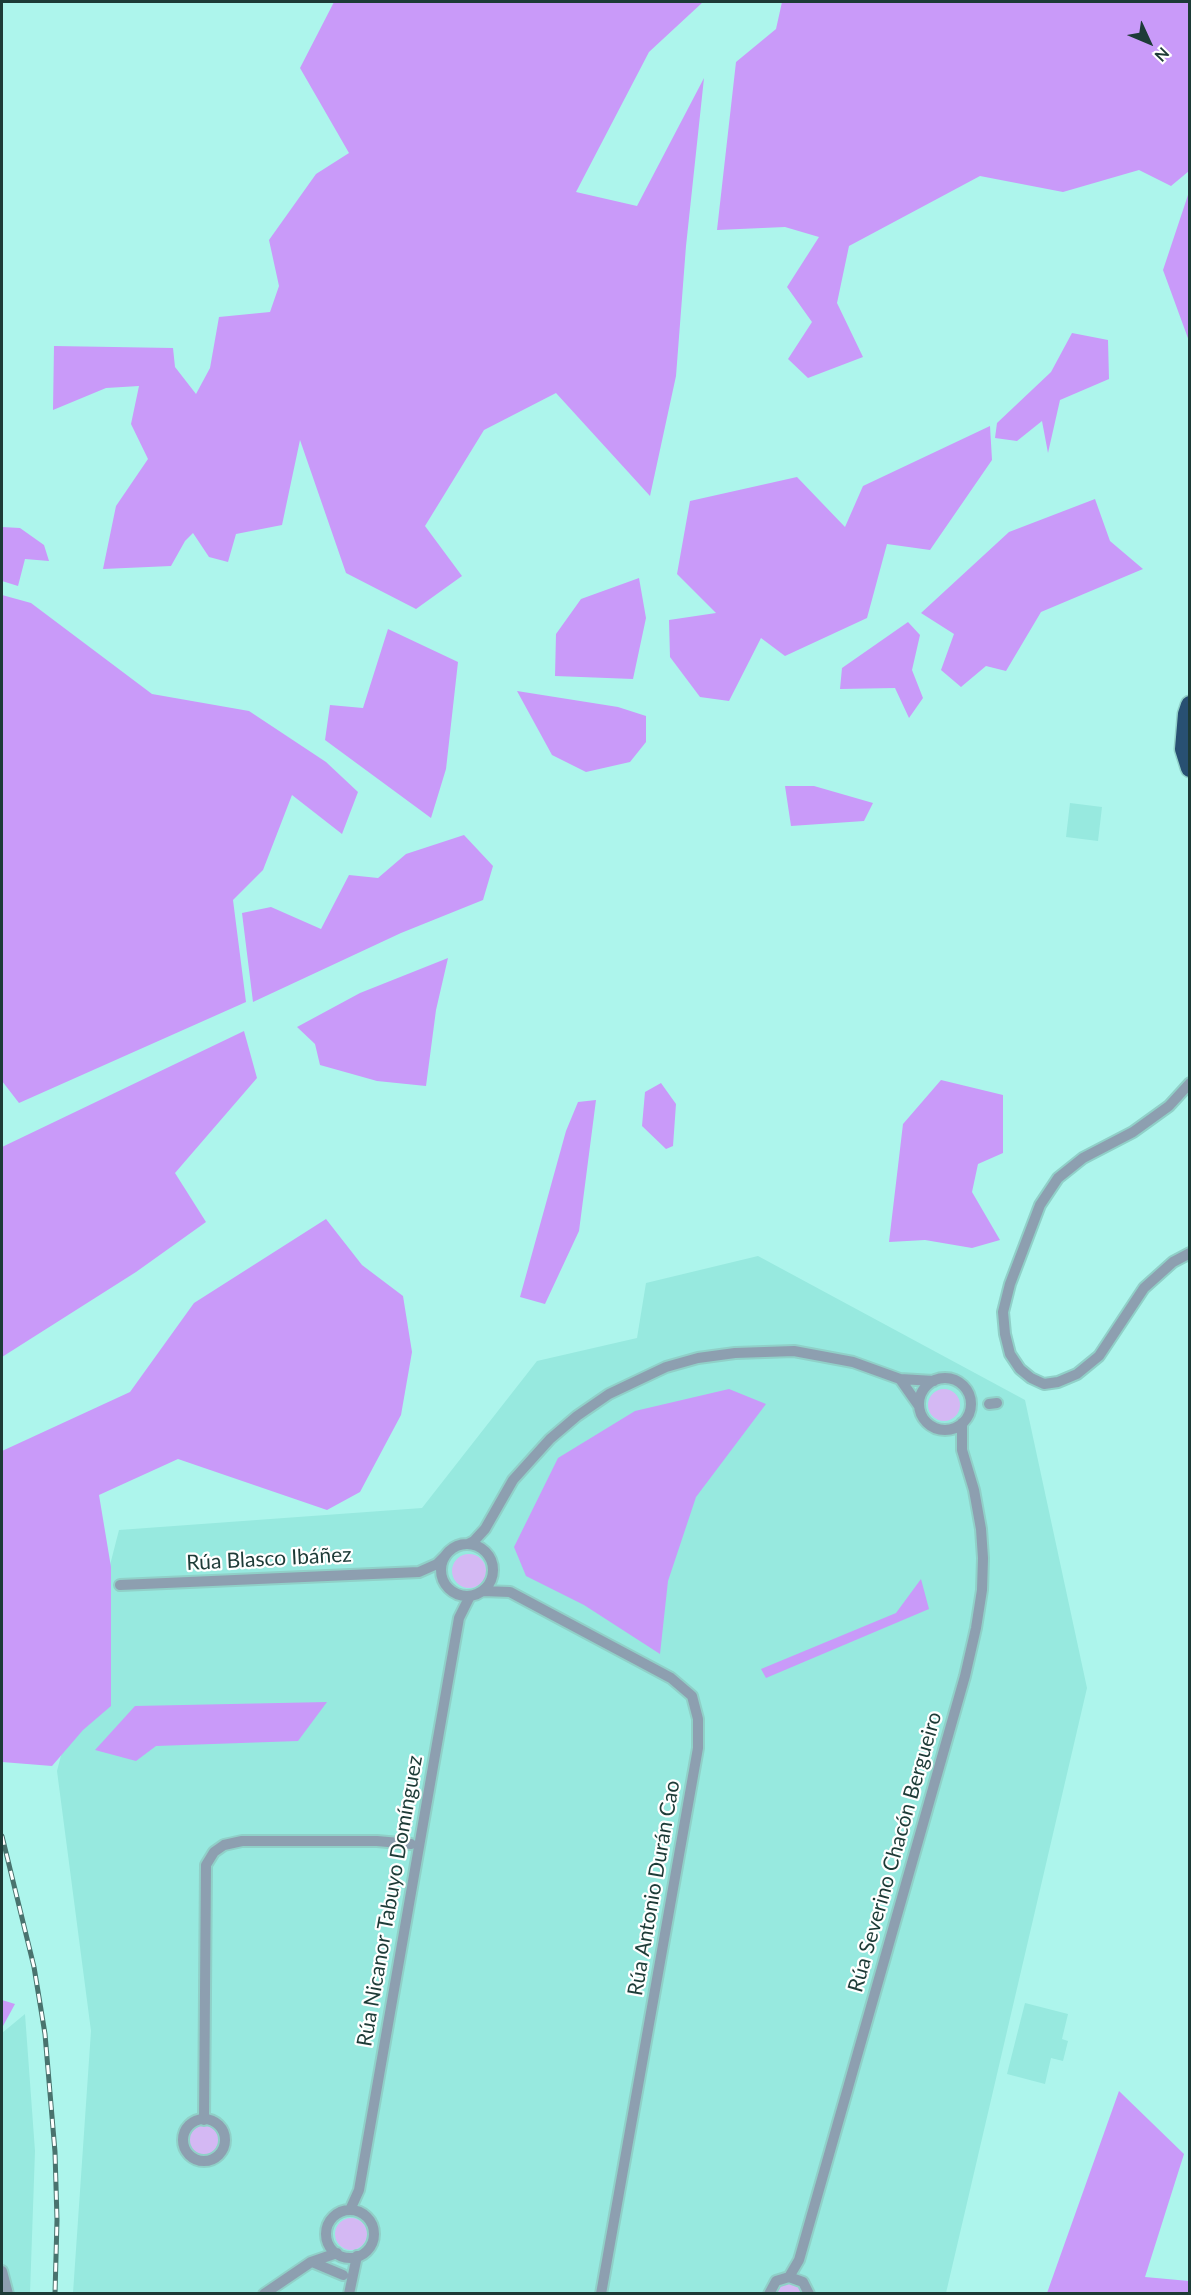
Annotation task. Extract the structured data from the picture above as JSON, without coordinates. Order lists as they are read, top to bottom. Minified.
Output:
{"streets":{"street":["Rúa Blasco Ibáñez","Rúa Severino Chacón Bergueiro","Rúa Antonio Durán Cao","Rúa Nicanor Tabuyo Domínguez"]},"crossings":[["Rúa Blasco Ibáñez","Rúa Antonio Durán Cao"],["Rúa Blasco Ibáñez","Rúa Nicanor Tabuyo Domínguez"],["Rúa Antonio Durán Cao","Rúa Nicanor Tabuyo Domínguez"]],"north":"bottom right"}
